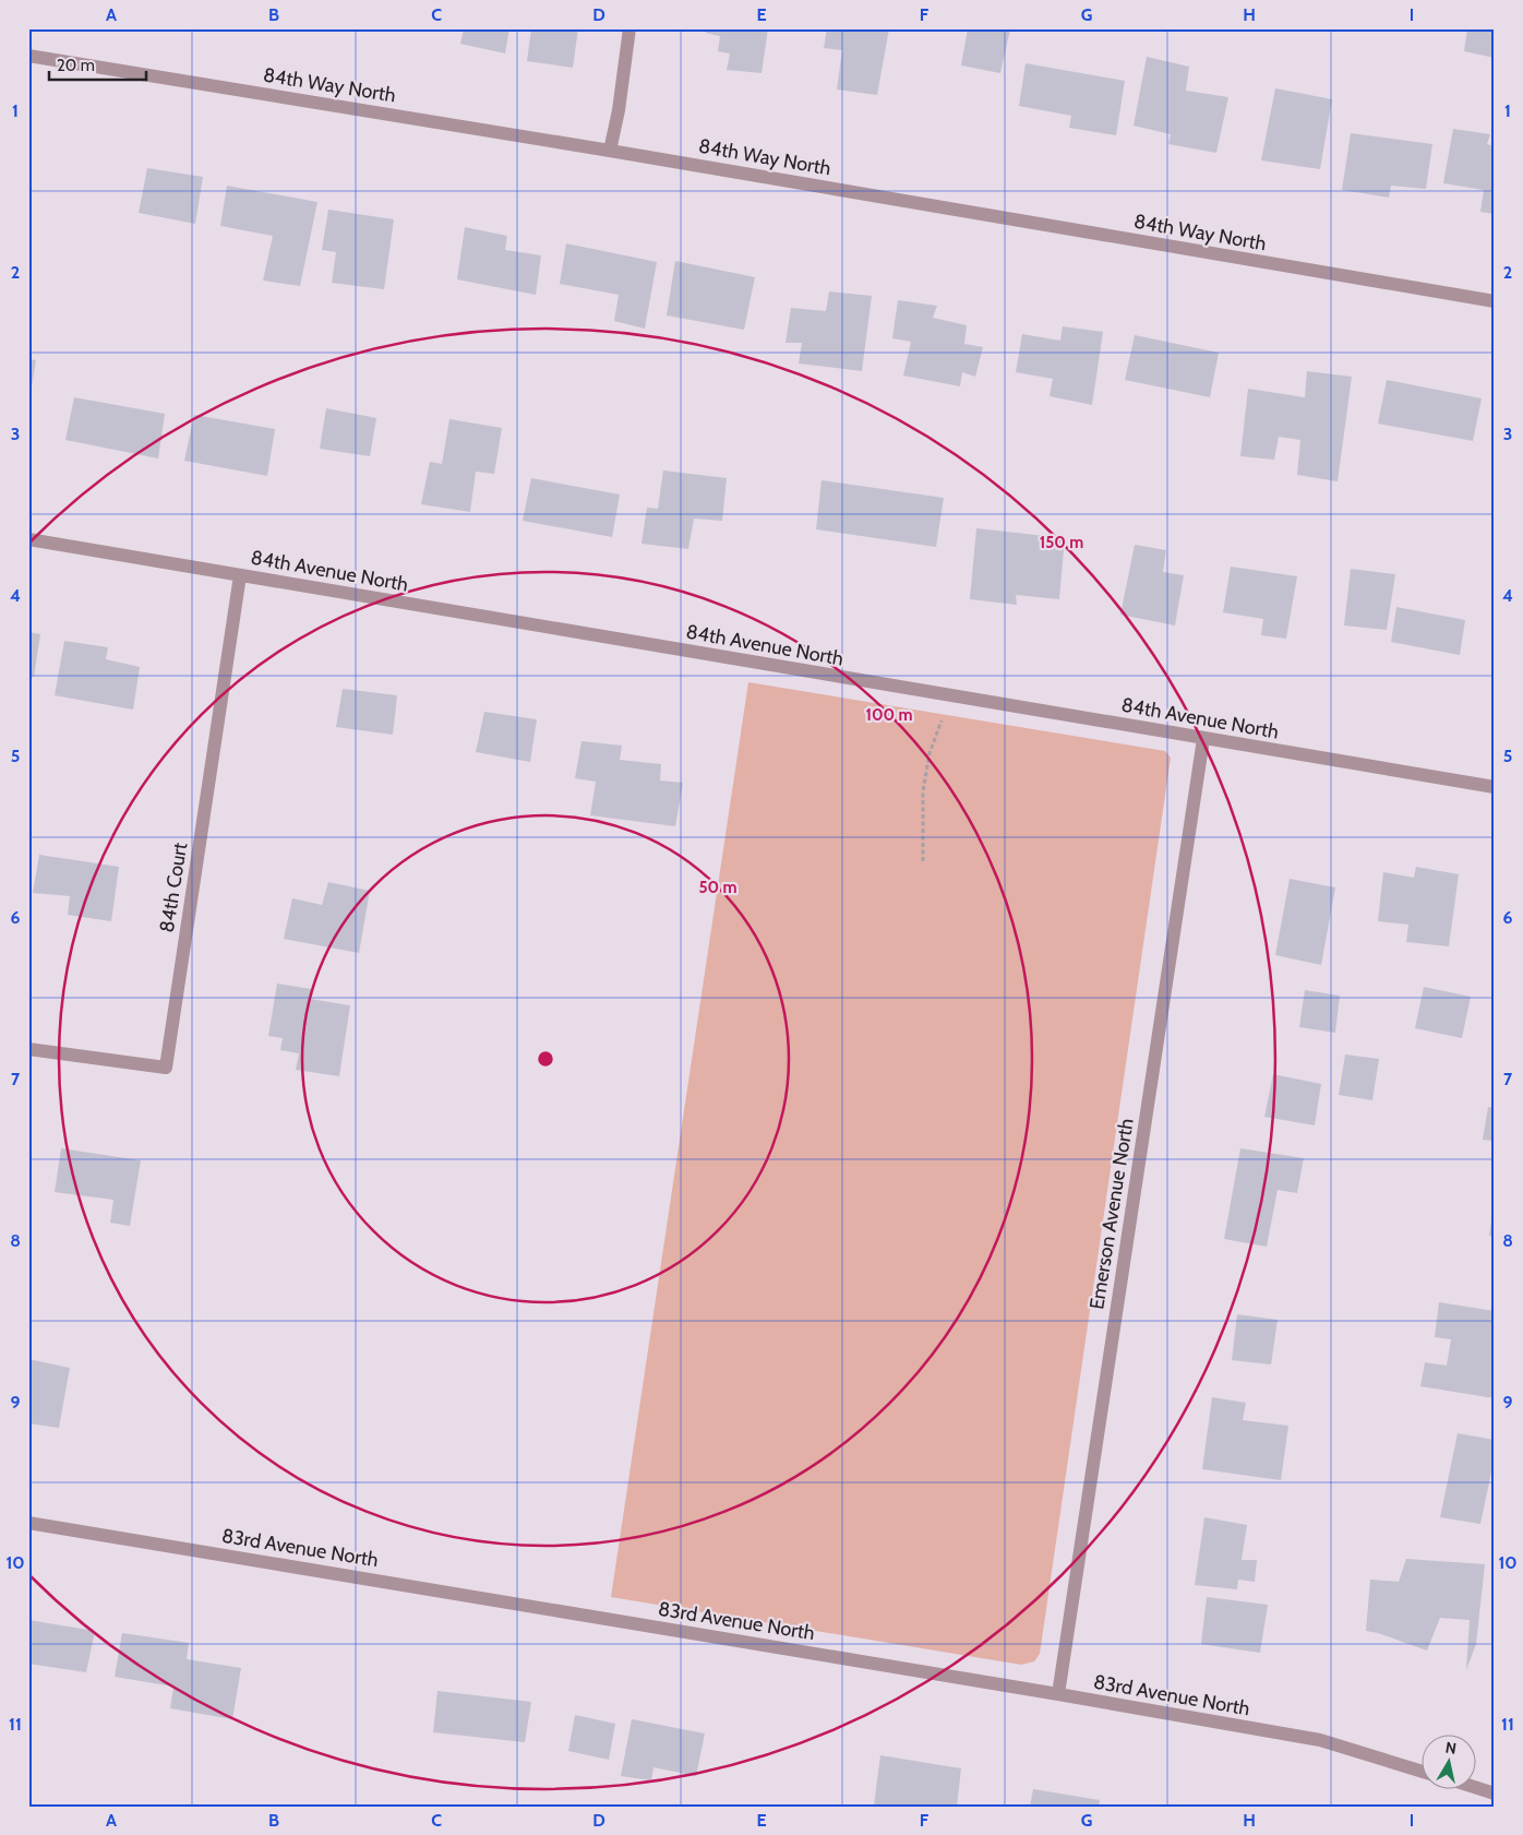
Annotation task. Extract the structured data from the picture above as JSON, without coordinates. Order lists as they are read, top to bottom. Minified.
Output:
{"streets":{"street":["84th Way North","84th Avenue North","84th Court","Emerson Avenue North","83rd Avenue North"]},"crossings":[["84th Avenue North","84th Court"],["84th Avenue North","Emerson Avenue North"],["Emerson Avenue North","83rd Avenue North"]],"scale_bar":"20 m","north":"top","grid":{"columns":["A","B","C","D","E","F","G","H","I"],"rows":["1","2","3","4","5","6","7","8","9","10","11"]},"rings":["150 m","100 m","50 m"]}
